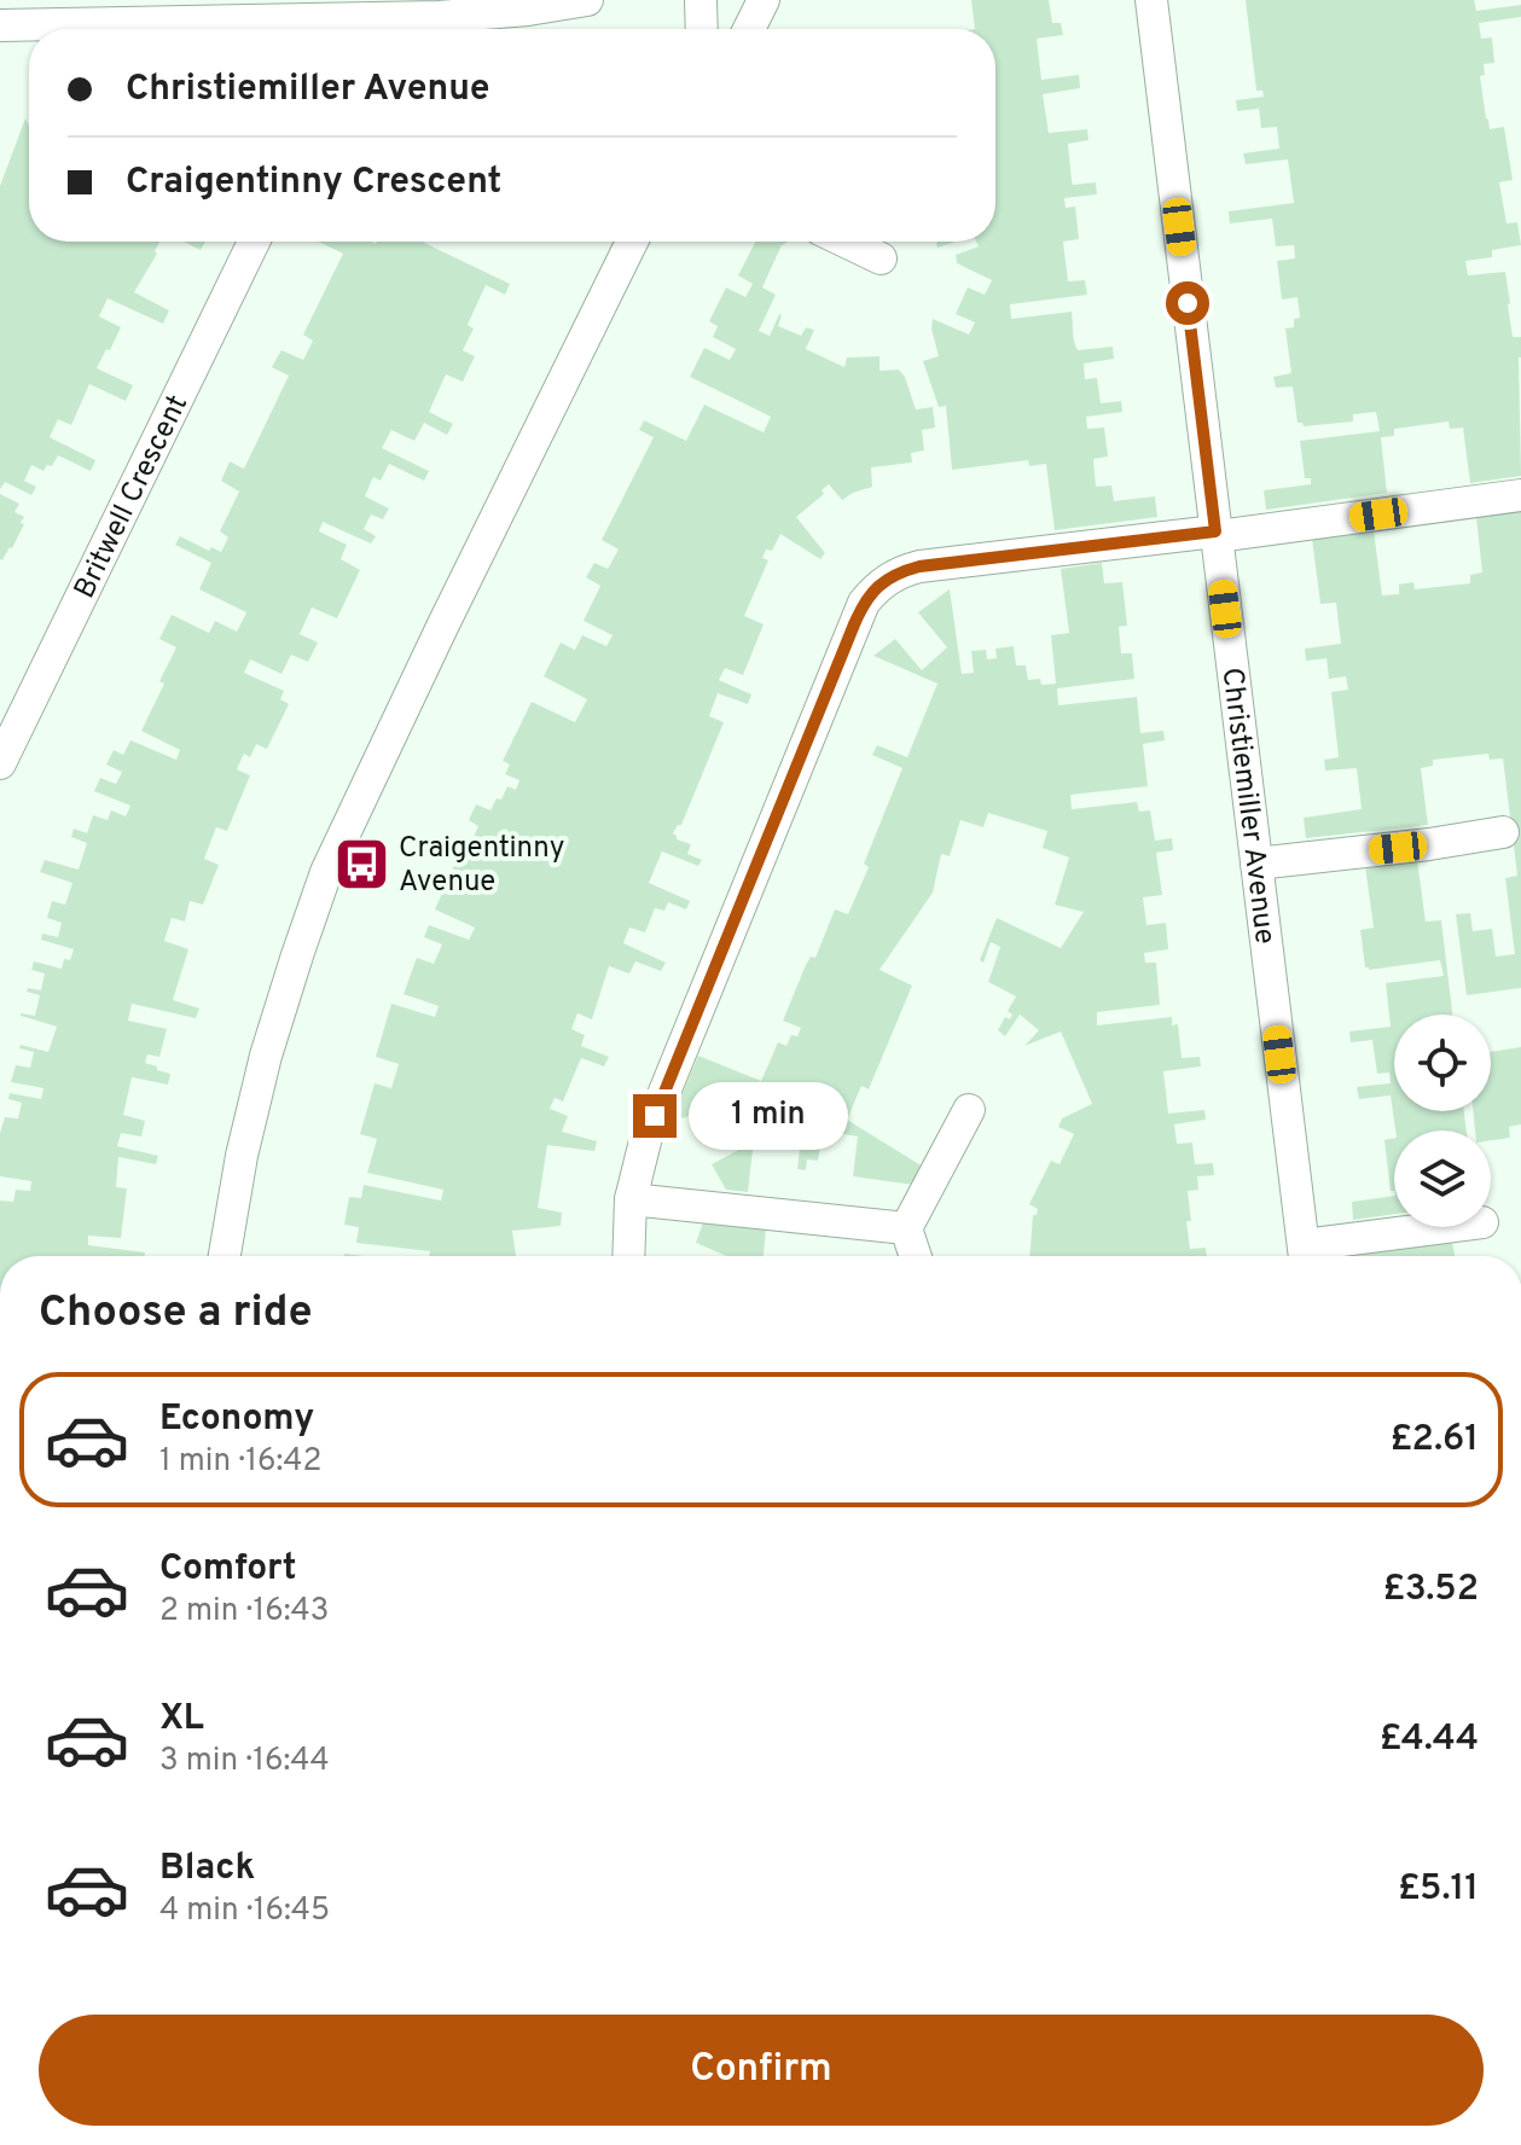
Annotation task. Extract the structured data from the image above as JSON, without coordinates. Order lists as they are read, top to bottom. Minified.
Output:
{"streets":{"street":["Britwell Crescent","Christiemiller Avenue"]},"places":{"bus stop":["Craigentinny Avenue"]},"page":{"banner":["Christiemiller Avenue","Craigentinny Crescent"],"bubble":"1 min","heading":"Choose a ride","list":[{"name":"Economy","note":"1 min · 16:42","value":"£2.61"},{"name":"Comfort","note":"2 min · 16:43","value":"£3.52"},{"name":"XL","note":"3 min · 16:44","value":"£4.44"},{"name":"Black","note":"4 min · 16:45","value":"£5.11"}],"buttons":"Confirm"}}
